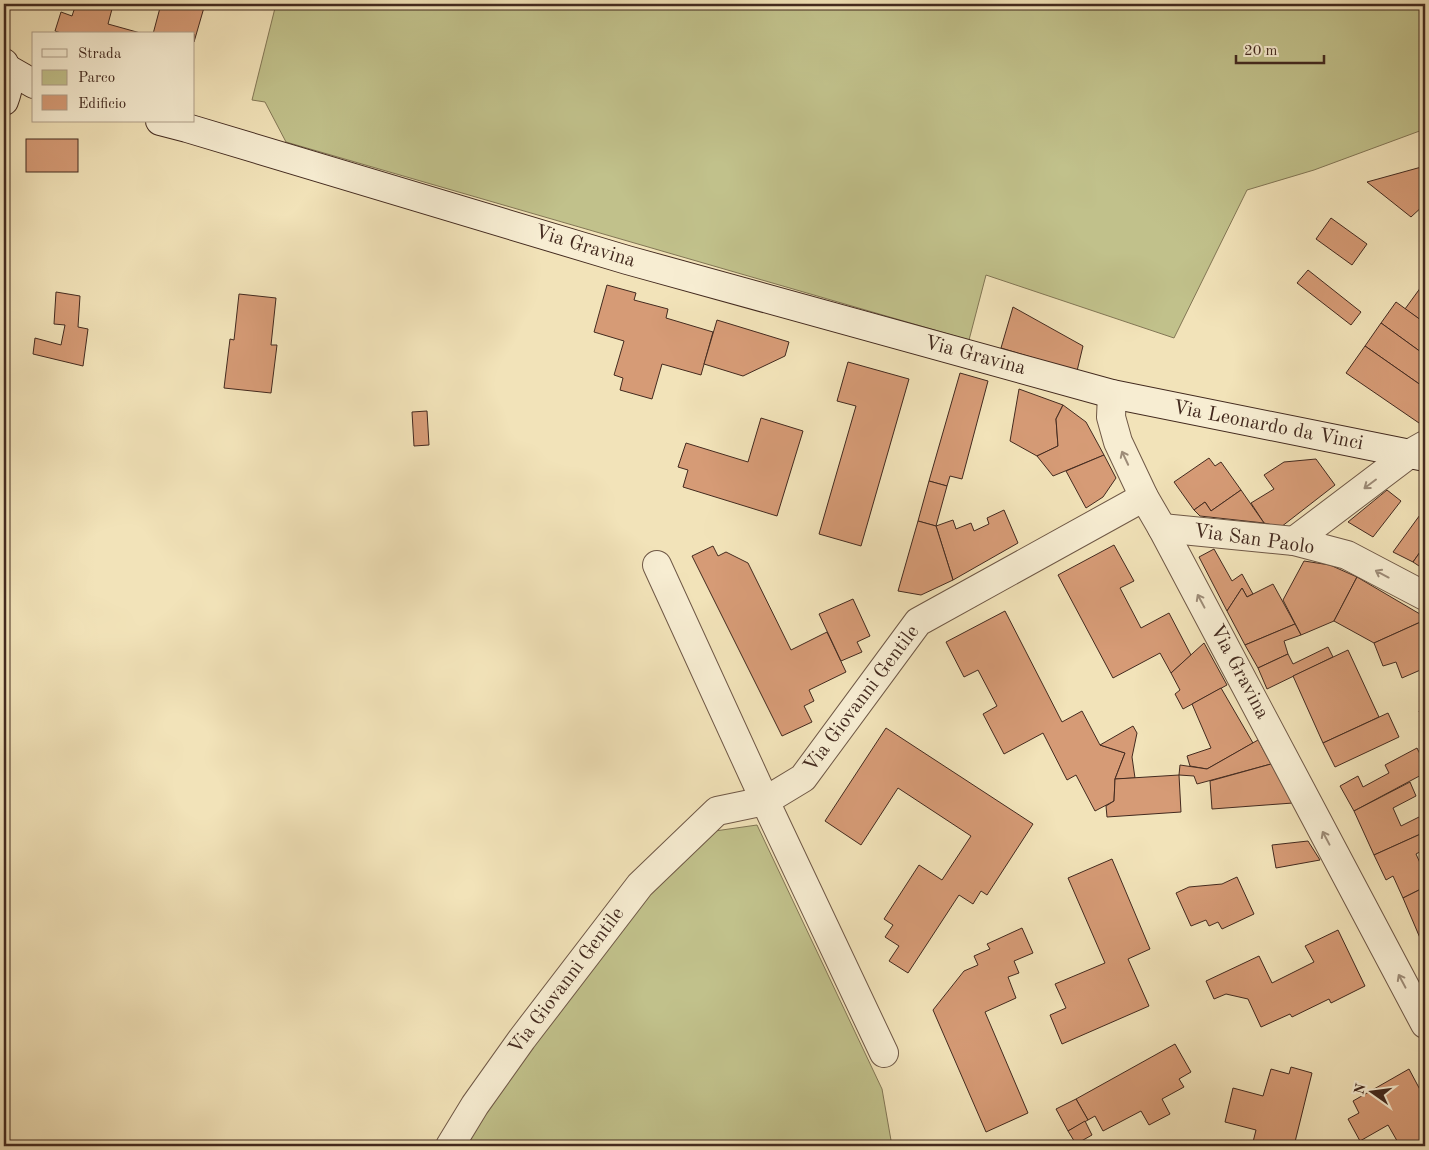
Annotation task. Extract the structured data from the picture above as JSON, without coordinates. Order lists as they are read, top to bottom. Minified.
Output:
{"streets":{"street":["Via Gravina","Via Leonardo da Vinci","Via San Paolo","Via Giovanni Gentile"]},"crossings":[["Via Gravina","Via Leonardo da Vinci"],["Via Gravina","Via San Paolo"],["Via Gravina","Via Giovanni Gentile"]],"one_way":["Via Gravina","Via San Paolo"],"legend":["Strada","Parco","Edificio"],"scale_bar":"20 m","north":"left"}
